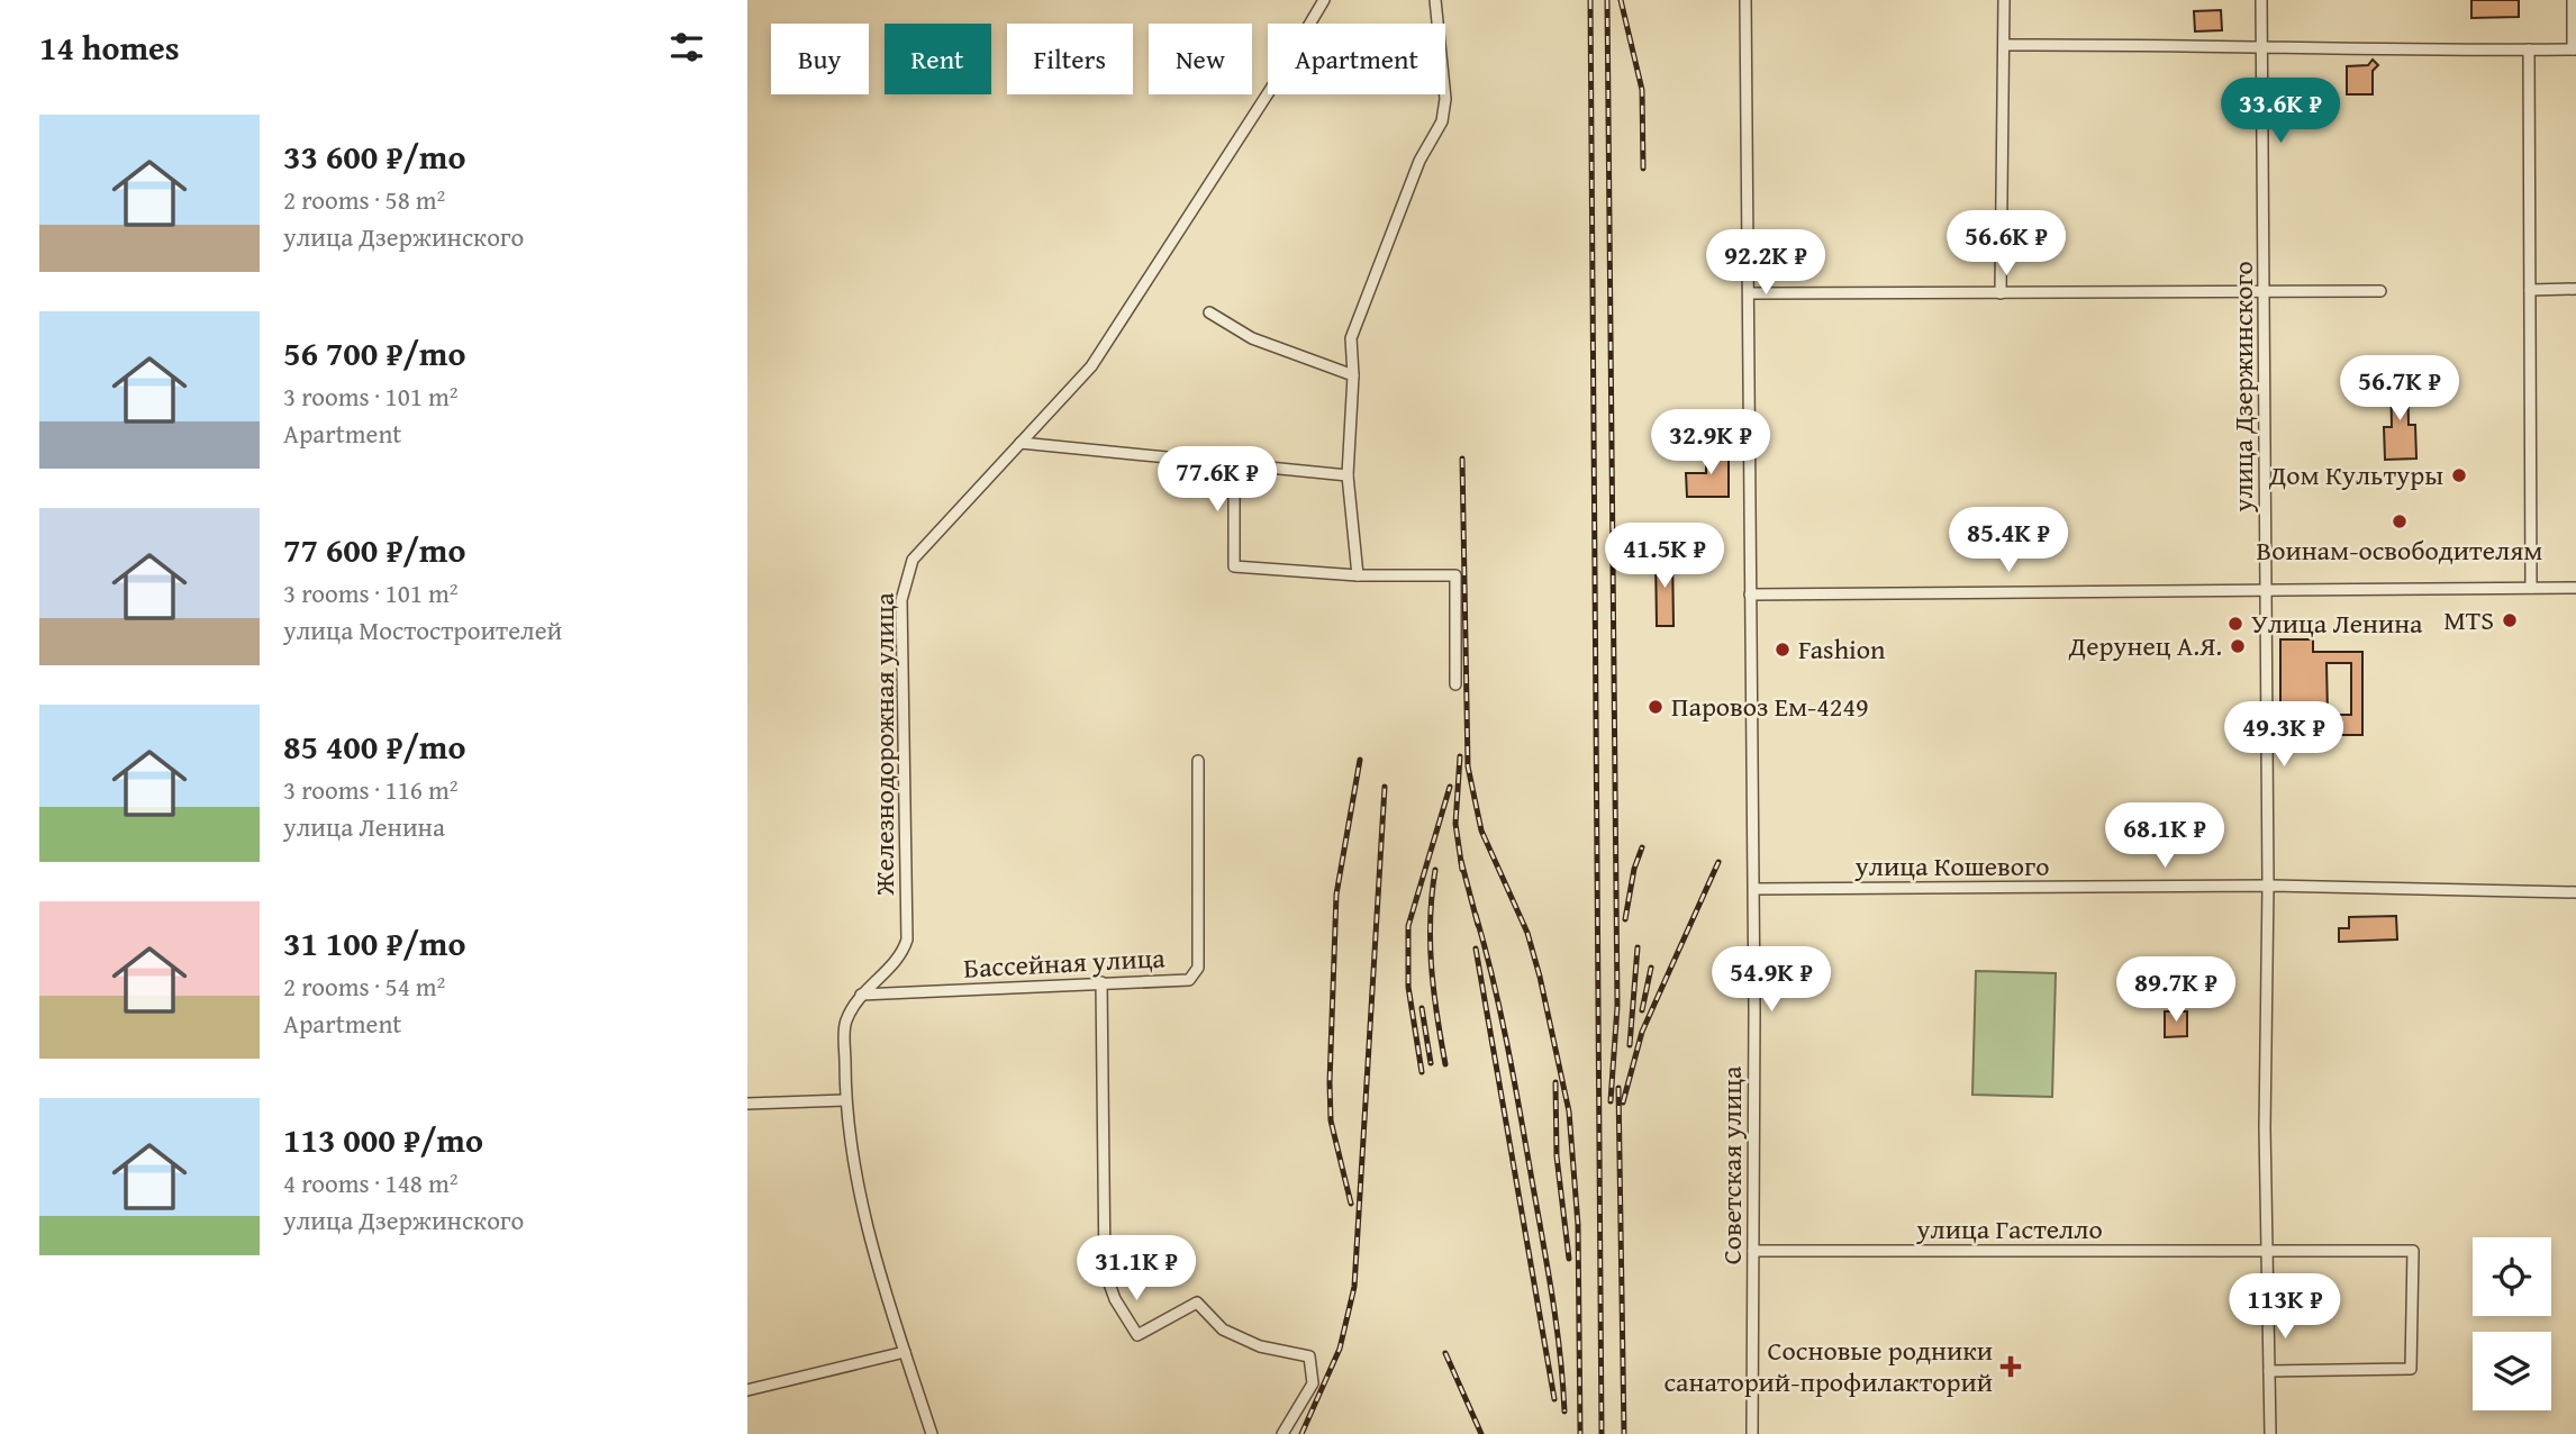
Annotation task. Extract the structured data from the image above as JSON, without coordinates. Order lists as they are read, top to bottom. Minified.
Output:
{"streets":{"street":["улица Дзержинского","Железнодорожная улица","улица Кошевого","Бассейная улица","Советская улица","улица Гастелло"]},"crossings":[["улица Дзержинского","улица Кошевого"],["улица Дзержинского","улица Гастелло"],["Железнодорожная улица","Бассейная улица"],["улица Кошевого","Советская улица"],["Советская улица","улица Гастелло"]],"places":{"other":["Дом Культуры","Воинам-освободителям","MTS","Улица Ленина","Дерунец А.Я.","Fashion","Паровоз Ем-4249"],"health":["Сосновые родники санаторий-профилакторий"]},"page":{"heading":"14 homes","chip":["Buy","Rent","Filters","New","Apartment"],"price":["33.6K ₽","56.6K ₽","92.2K ₽","56.7K ₽","32.9K ₽","77.6K ₽","85.4K ₽","41.5K ₽","49.3K ₽","68.1K ₽","54.9K ₽","89.7K ₽","31.1K ₽","113K ₽"],"list":[{"name":"33 600 ₽/mo","note":"2 rooms · 58 m² · улица Дзержинского"},{"name":"56 700 ₽/mo","note":"3 rooms · 101 m² · Apartment"},{"name":"77 600 ₽/mo","note":"3 rooms · 101 m² · улица Мостостроителей"},{"name":"85 400 ₽/mo","note":"3 rooms · 116 m² · улица Ленина"},{"name":"31 100 ₽/mo","note":"2 rooms · 54 m² · Apartment"},{"name":"113 000 ₽/mo","note":"4 rooms · 148 m² · улица Дзержинского"}]}}
